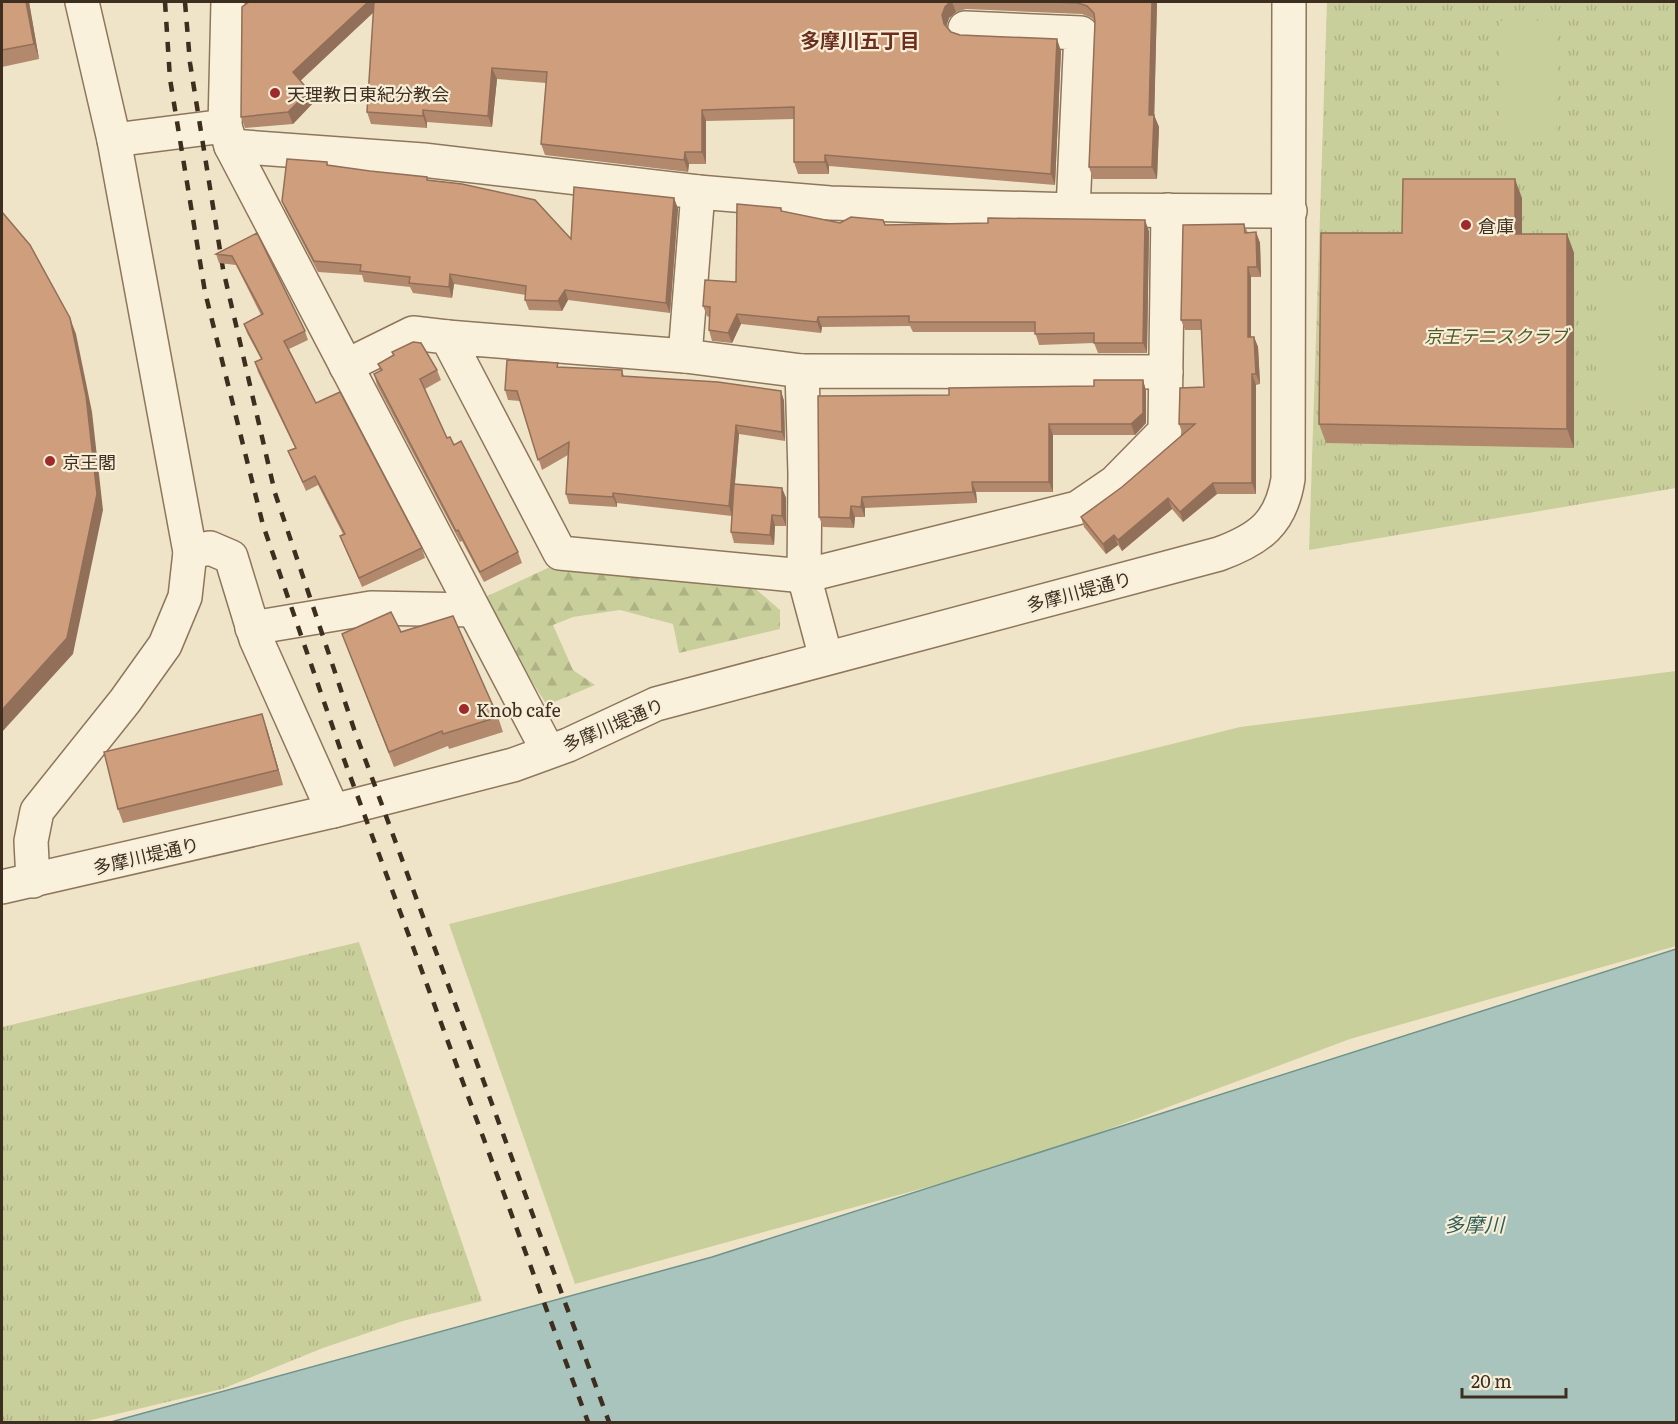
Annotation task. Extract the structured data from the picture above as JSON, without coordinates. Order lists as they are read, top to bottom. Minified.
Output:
{"streets":{"street":["多摩川堤通り"]},"districts":["多摩川五丁目"],"water":["多摩川"],"parks":["京王テニスクラブ"],"places":["天理教日東紀分教会","倉庫","京王閣","Knob cafe"],"scale_bar":"20 m"}
